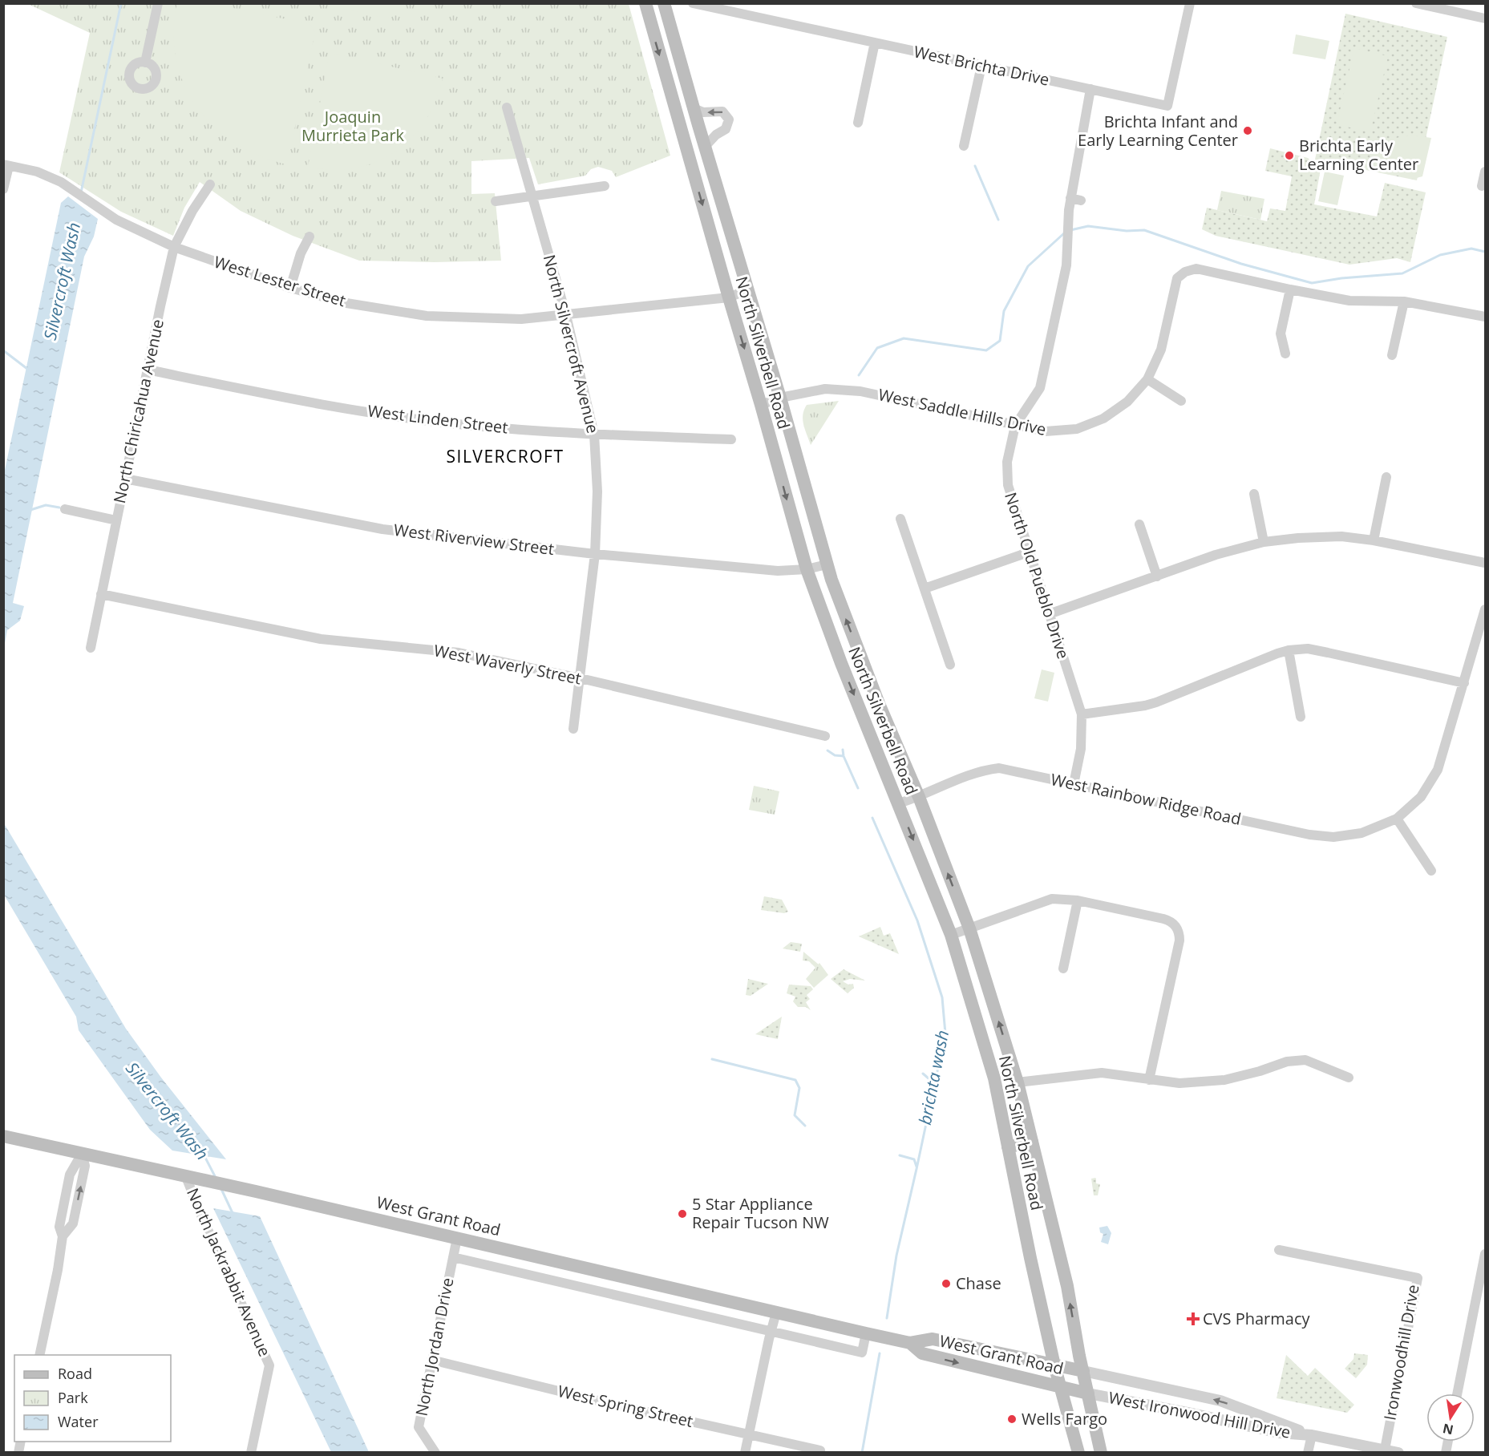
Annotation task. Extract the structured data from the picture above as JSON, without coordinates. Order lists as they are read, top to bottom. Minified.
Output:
{"streets":{"main road":["North Silverbell Road","West Grant Road"],"street":["West Brichta Drive","West Lester Street","North Silvercroft Avenue","North Chiricahua Avenue","West Saddle Hills Drive","West Linden Street","West Riverview Street","North Old Pueblo Drive","West Waverly Street","West Rainbow Ridge Road","North Jackrabbit Avenue","North Jordan Drive","Ironwoodhill Drive","West Spring Street","West Ironwood Hill Drive"]},"crossings":[["West Brichta Drive","North Old Pueblo Drive"],["West Lester Street","North Silvercroft Avenue"],["West Lester Street","North Silverbell Road"],["West Lester Street","North Chiricahua Avenue"],["North Silvercroft Avenue","West Linden Street"],["North Silvercroft Avenue","West Riverview Street"],["North Silvercroft Avenue","West Waverly Street"],["North Silverbell Road","West Saddle Hills Drive"],["North Silverbell Road","West Riverview Street"],["North Silverbell Road","West Rainbow Ridge Road"],["North Silverbell Road","West Grant Road"],["North Silverbell Road","West Ironwood Hill Drive"],["North Chiricahua Avenue","West Linden Street"],["North Chiricahua Avenue","West Riverview Street"],["North Chiricahua Avenue","West Waverly Street"],["West Saddle Hills Drive","North Old Pueblo Drive"],["North Old Pueblo Drive","West Rainbow Ridge Road"],["West Grant Road","North Jackrabbit Avenue"],["West Grant Road","North Jordan Drive"],["West Grant Road","West Ironwood Hill Drive"],["North Jordan Drive","West Spring Street"],["Ironwoodhill Drive","West Ironwood Hill Drive"]],"districts":["SILVERCROFT"],"water":["Silvercroft Wash","brichta wash"],"parks":["Joaquin Murrieta Park"],"places":{"other":["Brichta Infant and Early Learning Center","Brichta Early Learning Center","5 Star Appliance Repair Tucson NW","Chase","Wells Fargo"],"health":["CVS Pharmacy"]},"legend":["Road","Park","Water"],"north":"bottom"}
